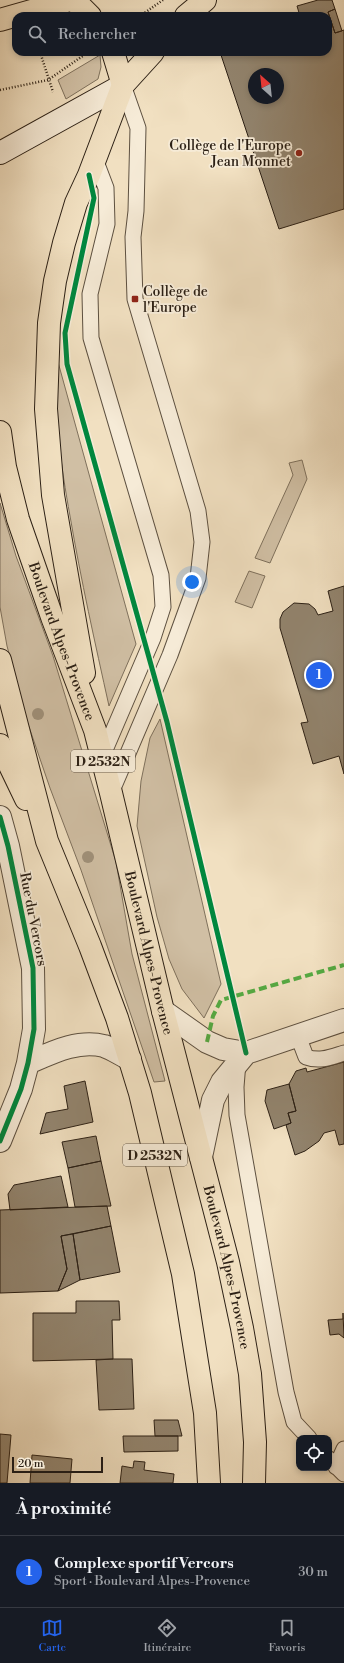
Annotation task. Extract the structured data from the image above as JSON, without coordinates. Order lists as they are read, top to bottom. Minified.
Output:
{"streets":{"main road":["Boulevard Alpes-Provence","D 2532N"],"street":["Rue du Vercors"]},"crossings":[["Boulevard Alpes-Provence","D 2532N"]],"places":{"other":["Collège de l'Europe Jean Monnet"],"transit":["Collège de l'Europe"]},"scale_bar":"20 m","north":"top left","page":{"search":"Rechercher","pins":"1","scale":"20 m","heading":"À proximité","list":[{"mark":"1","name":"Complexe sportif Vercors","note":"Sport · Boulevard Alpes-Provence","value":"30 m"}],"nav":["Carte","Itinéraire","Favoris"]}}
